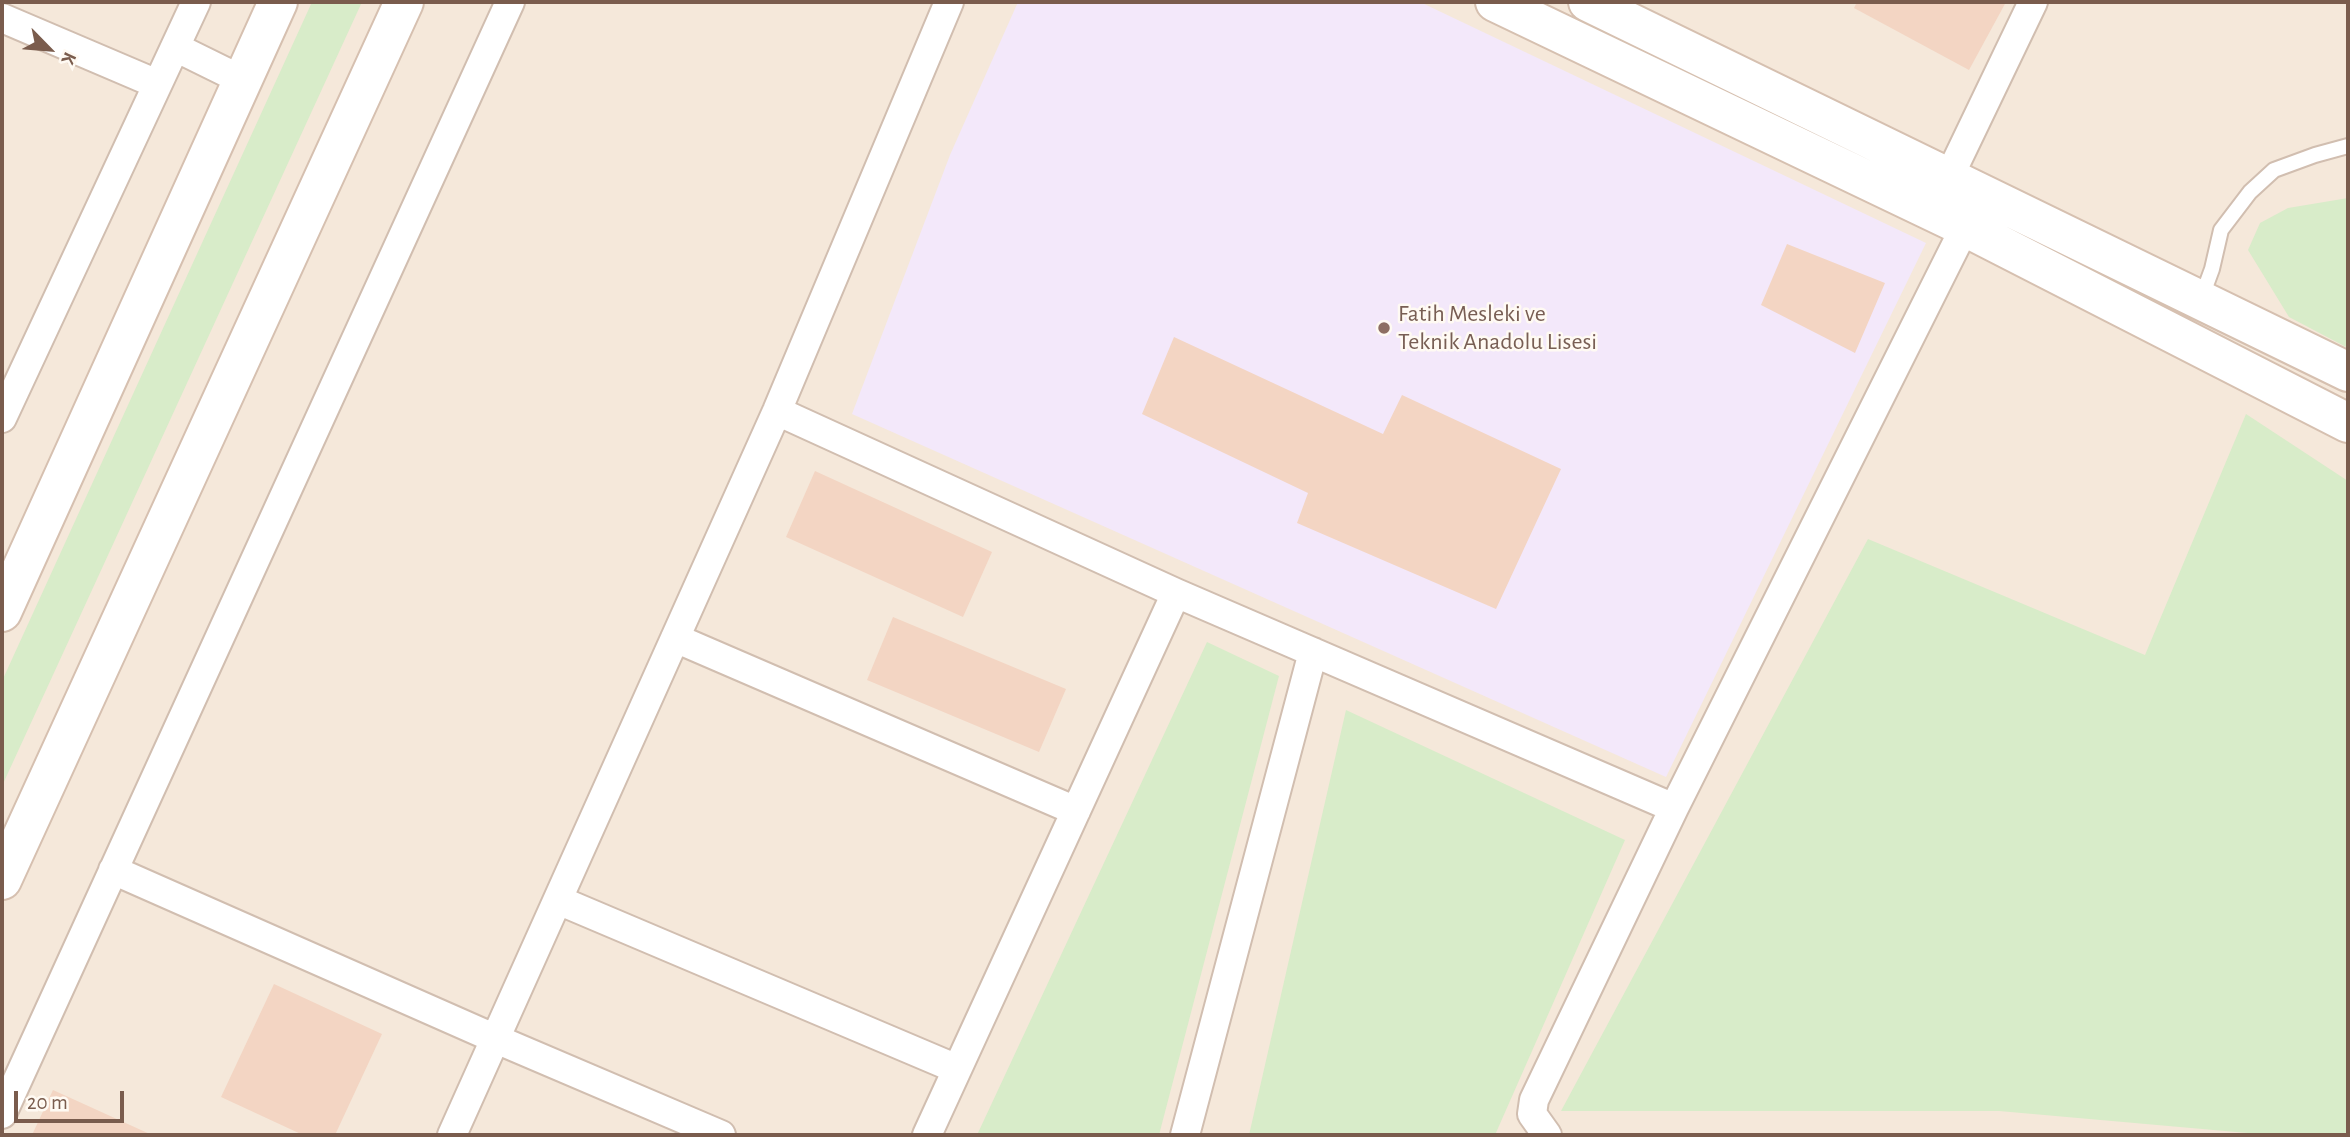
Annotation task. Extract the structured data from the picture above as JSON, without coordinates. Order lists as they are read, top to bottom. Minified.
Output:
{"places":["Fatih Mesleki ve Teknik Anadolu Lisesi"],"scale_bar":"20 m","north":"bottom right"}
